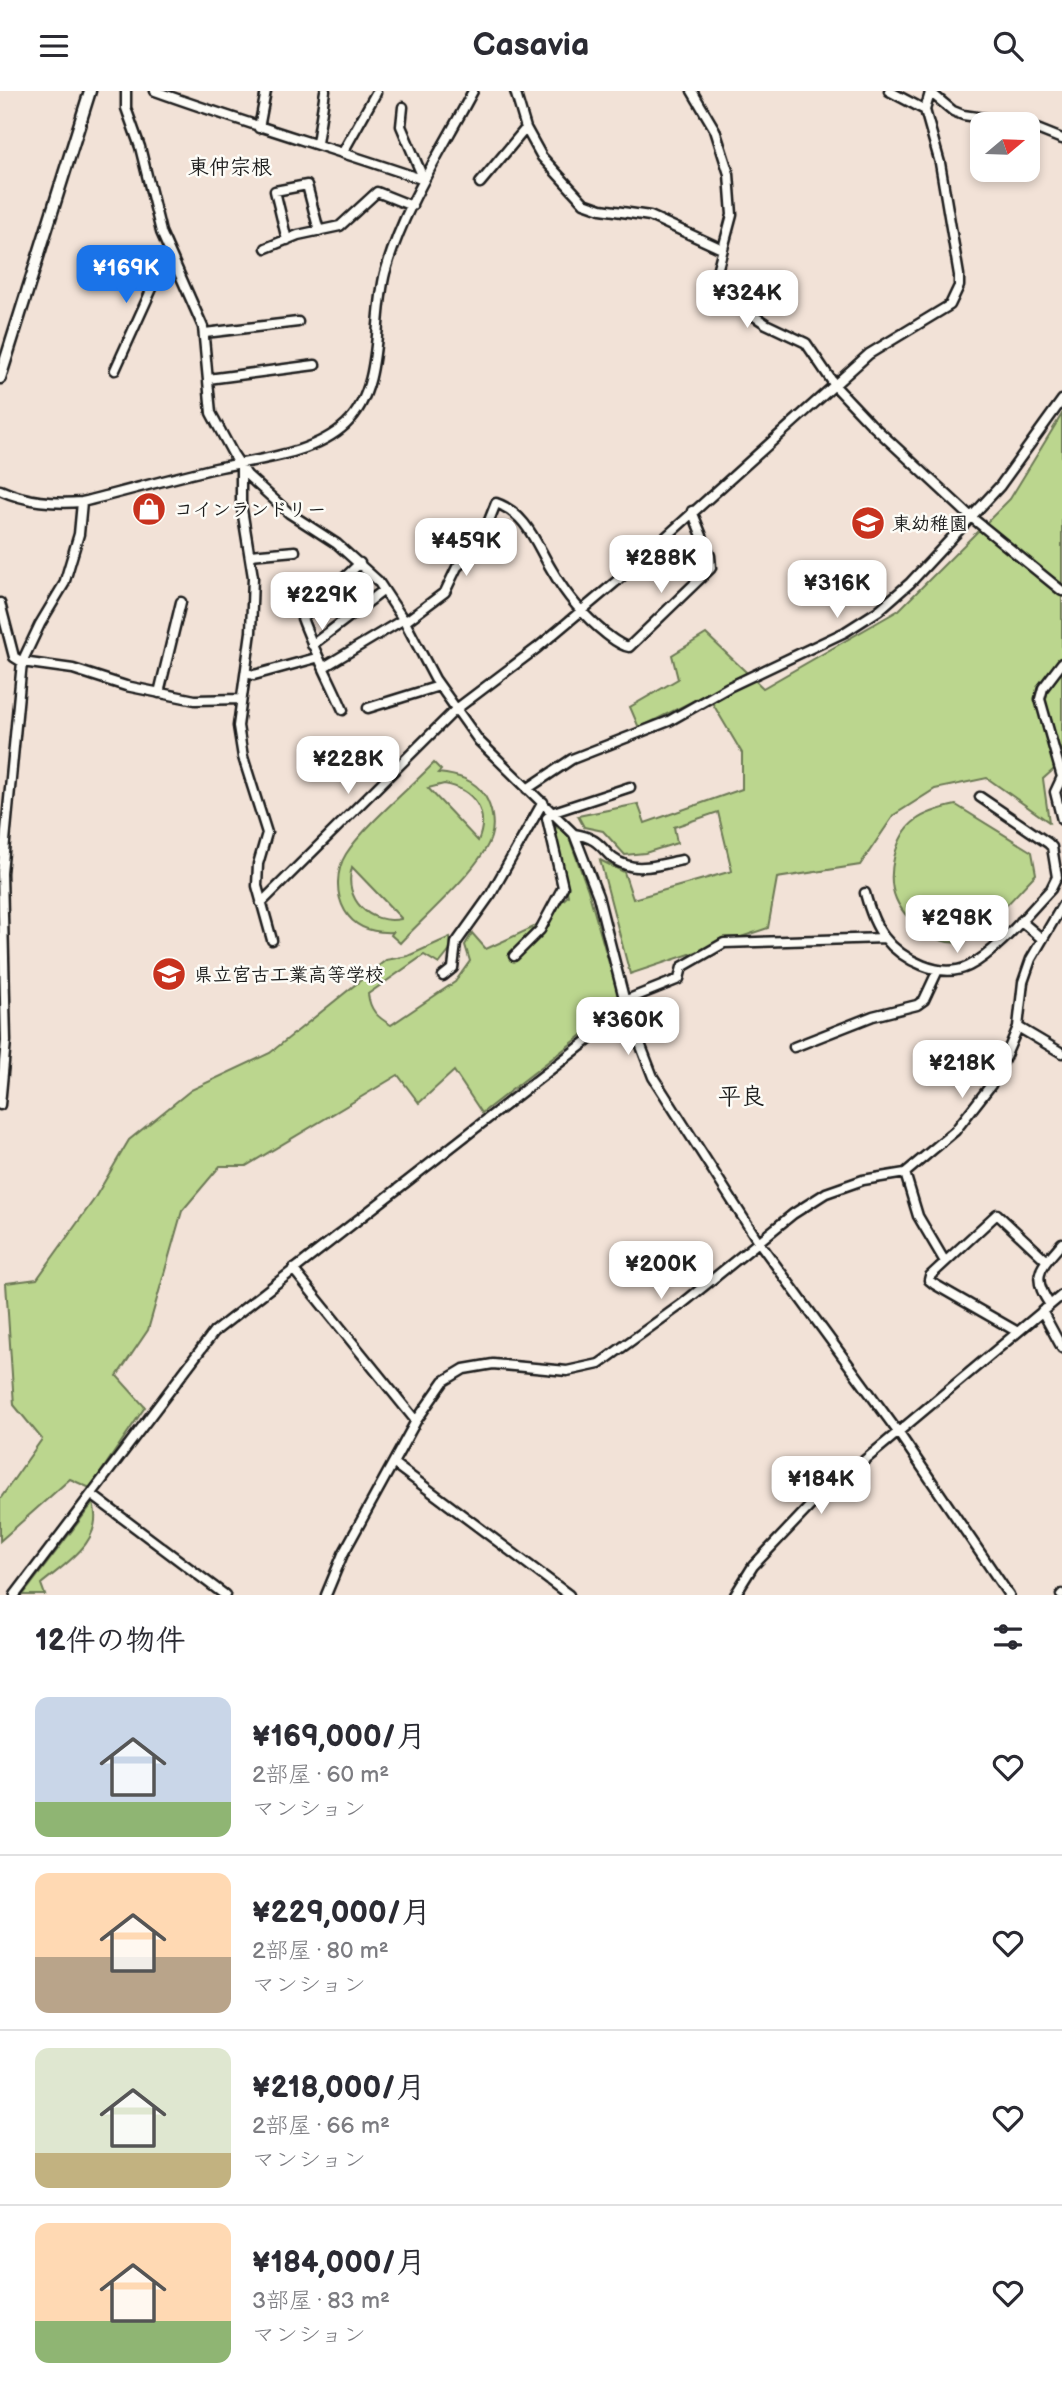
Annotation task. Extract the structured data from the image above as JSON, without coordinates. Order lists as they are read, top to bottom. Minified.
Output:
{"districts":["東仲宗根","平良"],"places":{"shop":["コインランドリー"],"school or university":["東幼稚園","県立宮古工業高等学校"]},"north":"right","page":{"header":"Casavia","price":["¥169K","¥324K","¥459K","¥288K","¥316K","¥229K","¥228K","¥298K","¥360K","¥218K","¥200K","¥184K"],"heading":"12件の物件","list":[{"name":"¥169,000/月","note":"2部屋 · 60 m² · マンション"},{"name":"¥229,000/月","note":"2部屋 · 80 m² · マンション"},{"name":"¥218,000/月","note":"2部屋 · 66 m² · マンション"},{"name":"¥184,000/月","note":"3部屋 · 83 m² · マンション"}]}}
